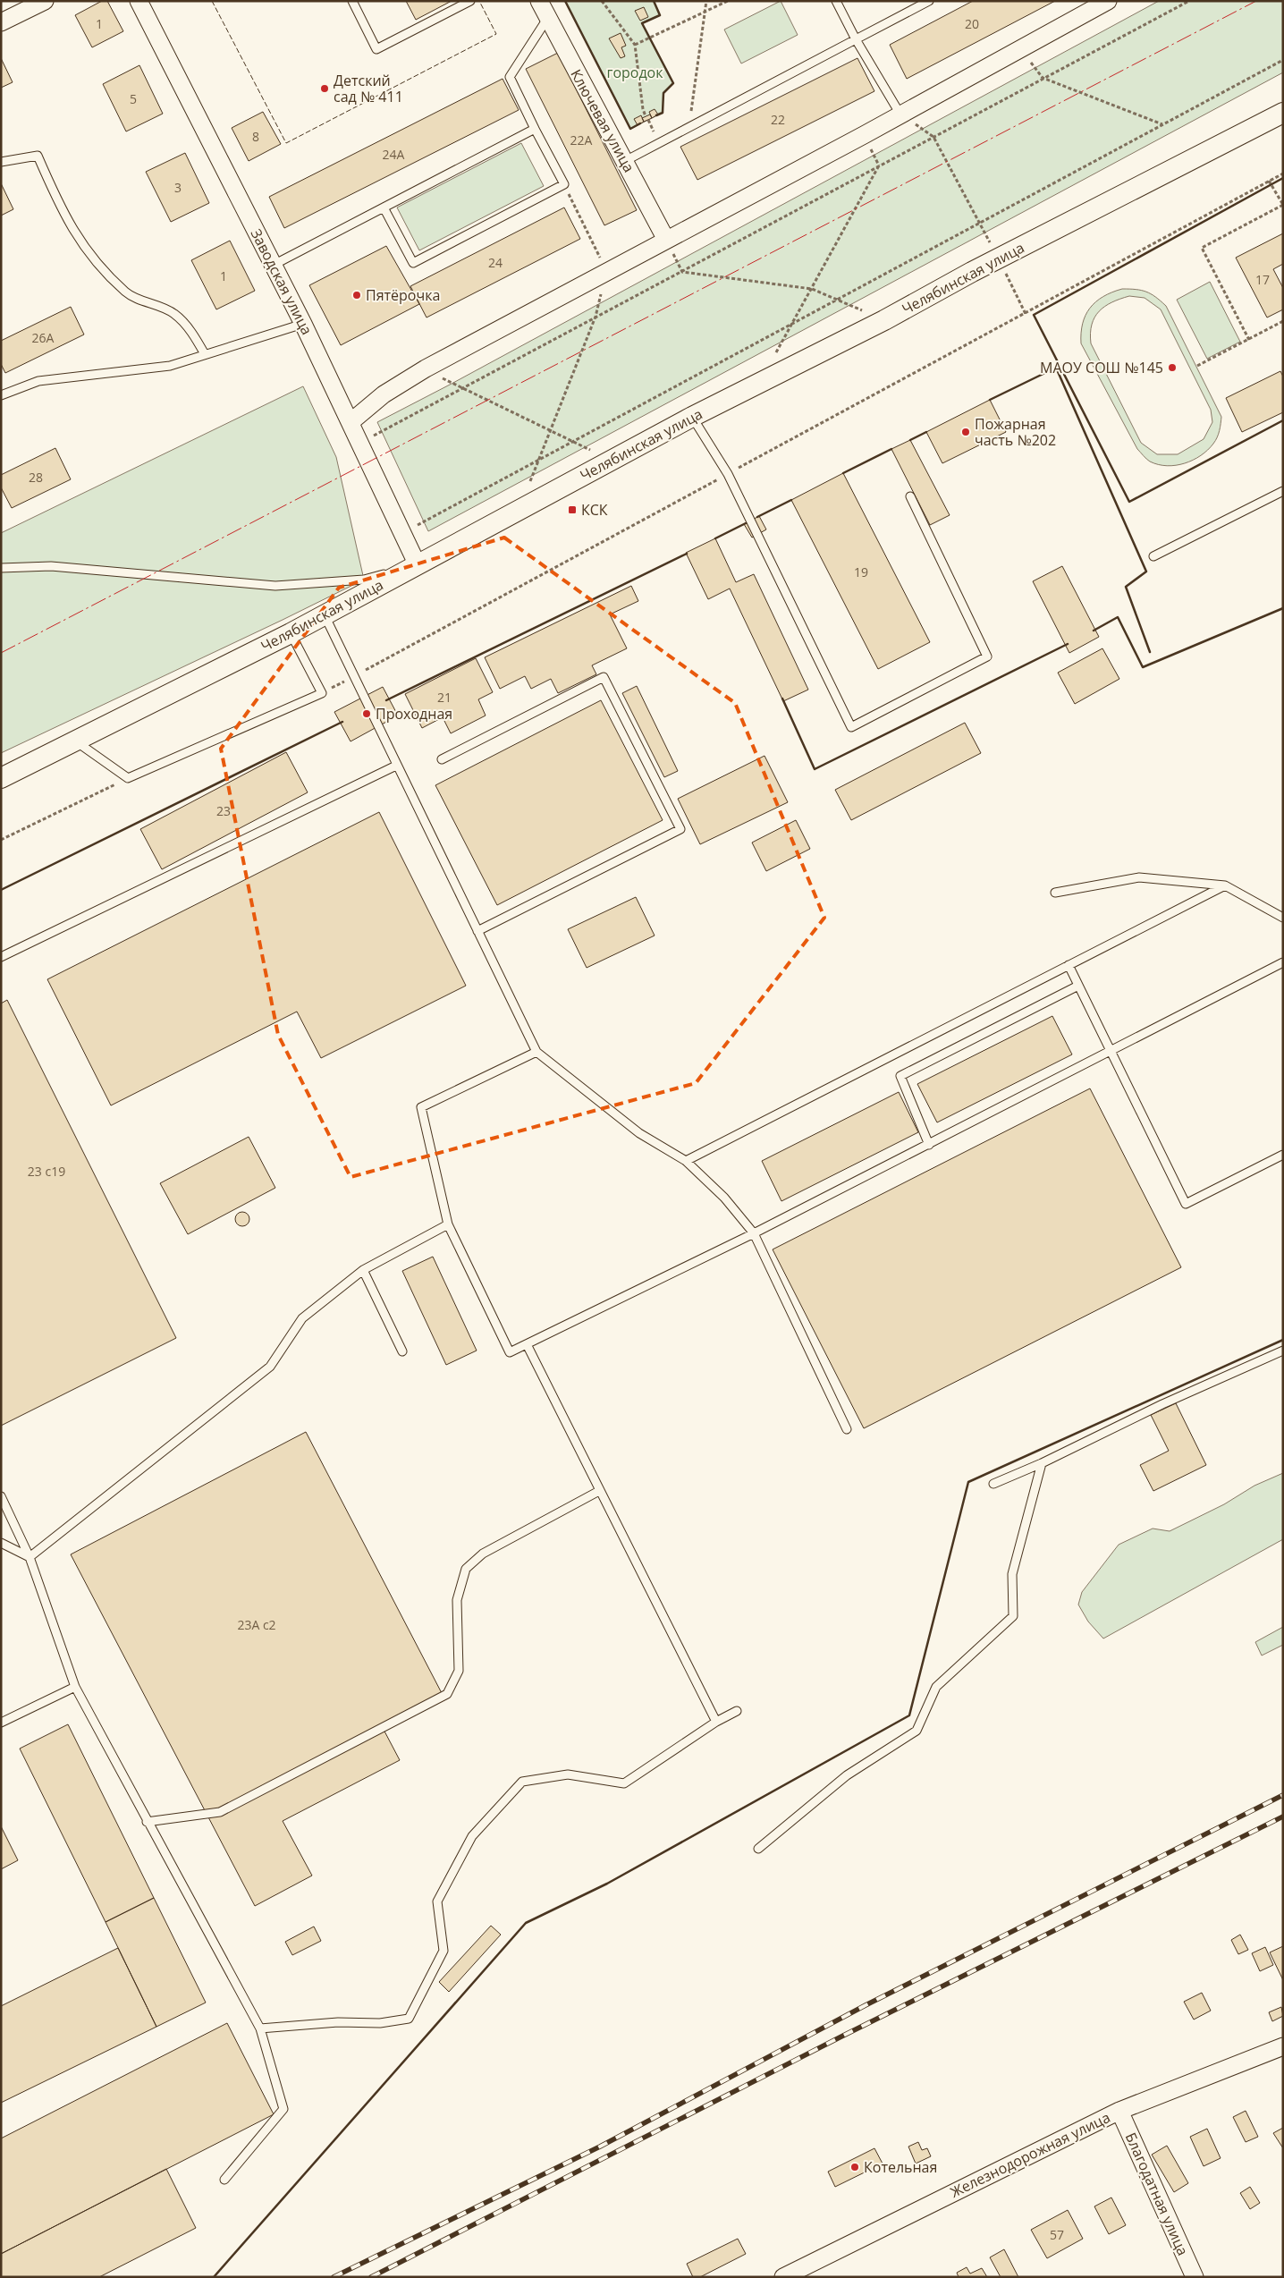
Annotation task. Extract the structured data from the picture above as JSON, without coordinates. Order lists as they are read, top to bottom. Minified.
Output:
{"streets":{"street":["Ключевая улица","Челябинская улица","Заводская улица","Железнодорожная улица","Благодатная улица"]},"crossings":[["Челябинская улица","Заводская улица"],["Железнодорожная улица","Благодатная улица"]],"parks":["городок"],"places":{"other":["Детский сад № 411","Пятёрочка","МАОУ СОШ №145","Пожарная часть №202","Проходная","Котельная"],"transit":["КСК"]},"house_numbers":["1","20","5","22","8","22А","24А","3","24","1","17","26А","28","19","21","23","23 с19","23А с2","57"]}
